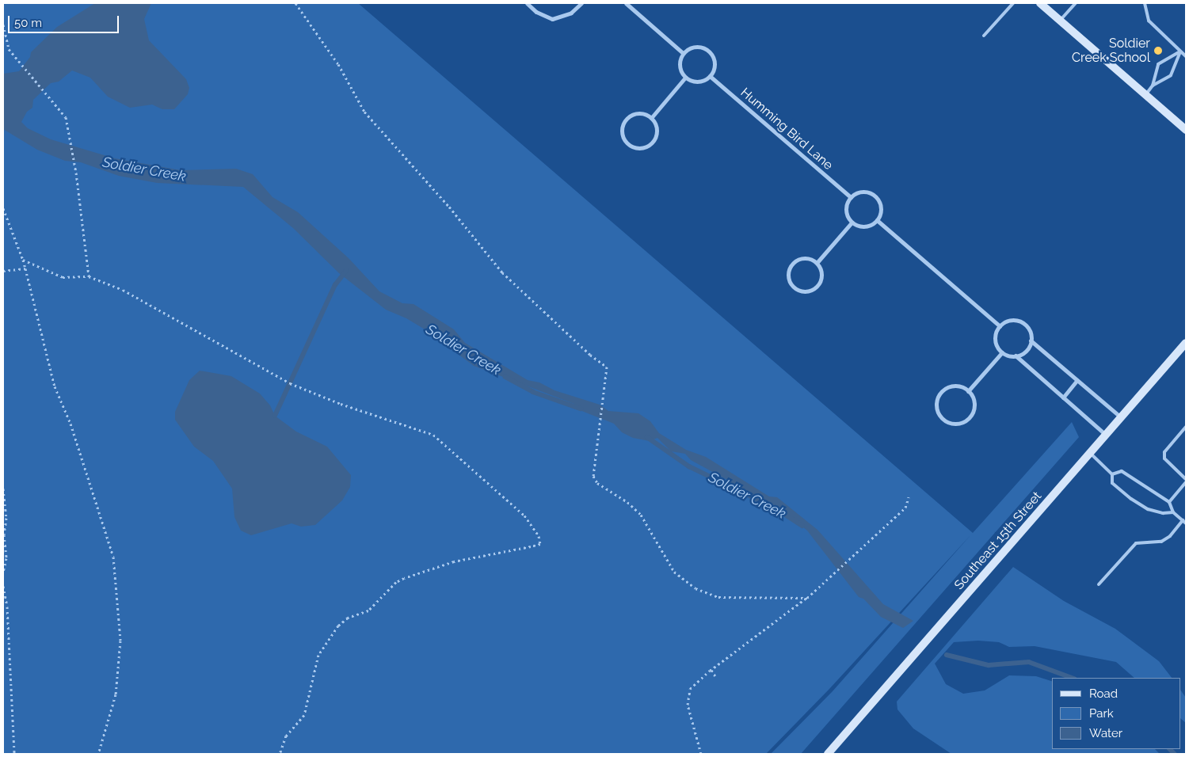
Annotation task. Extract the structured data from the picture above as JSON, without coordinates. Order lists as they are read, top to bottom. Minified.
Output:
{"streets":{"main road":["Southeast 15th Street"],"street":["Humming Bird Lane"]},"water":["Soldier Creek"],"places":["Soldier Creek School"],"legend":["Road","Park","Water"],"scale_bar":"50 m"}
